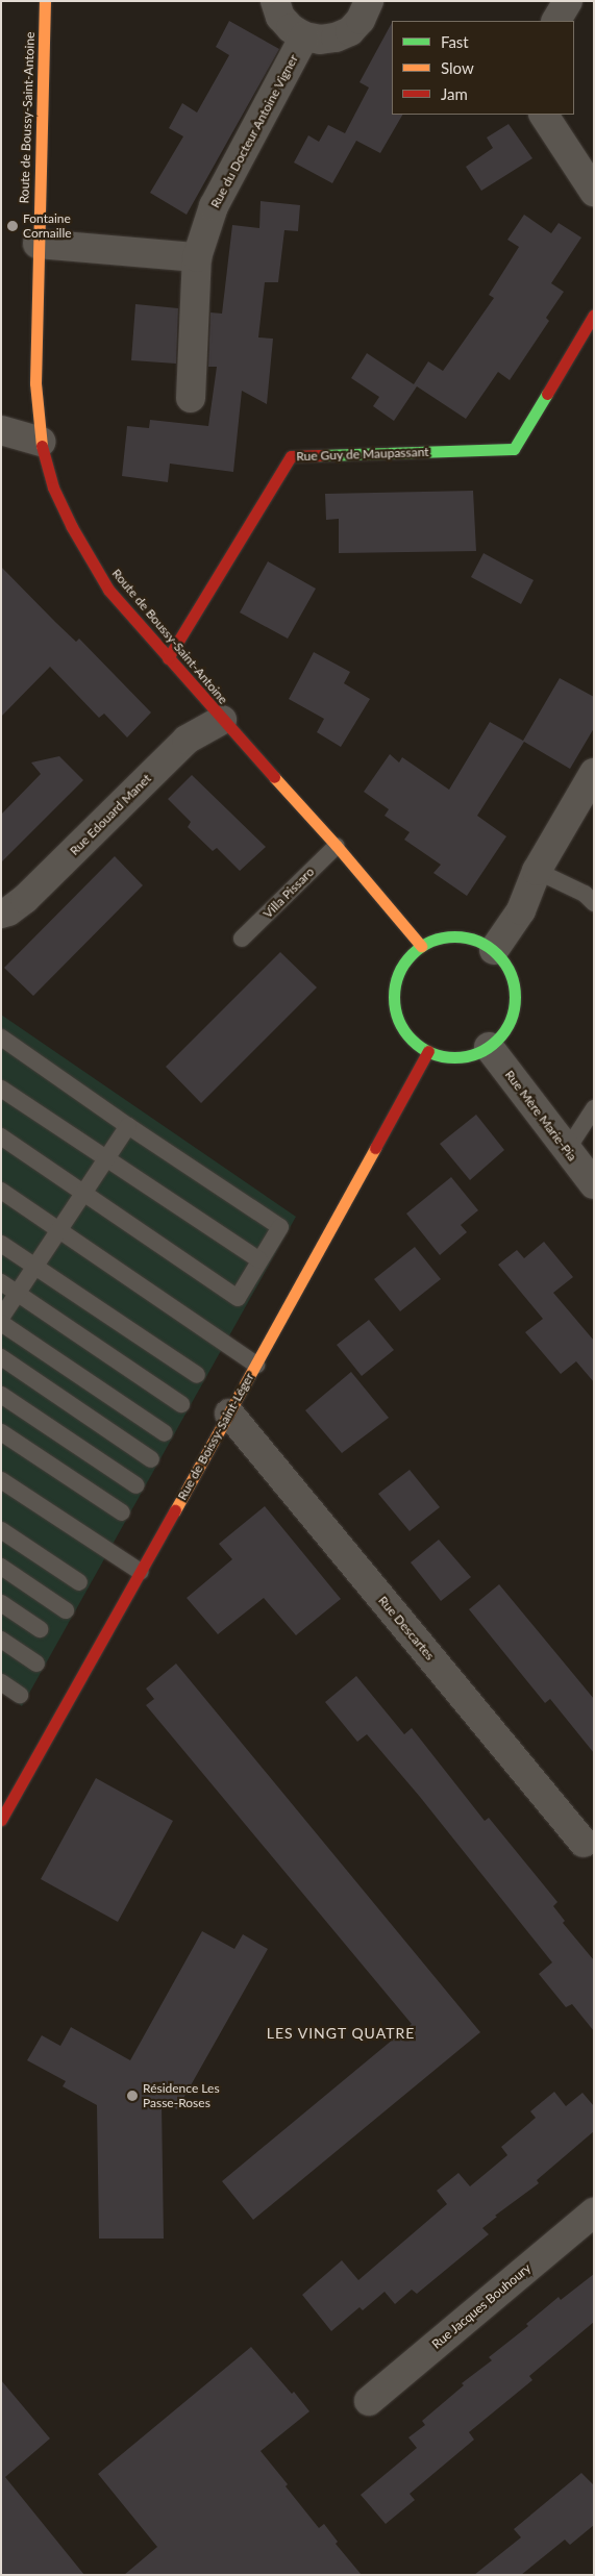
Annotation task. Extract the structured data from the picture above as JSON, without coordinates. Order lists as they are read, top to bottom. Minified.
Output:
{"streets":{"main road":["Route de Boussy-Saint-Antoine","Rue Guy de Maupassant","Rue de Boissy-Saint-Léger"],"street":["Rue du Docteur Antoine Vigner","Rue Edouard Manet","Rue Mère Marie-Pia","Rue Descartes","Rue Jacques Bouhoury"],"lane":["Villa Pissaro"]},"crossings":[["Route de Boussy-Saint-Antoine","Rue Guy de Maupassant"],["Route de Boussy-Saint-Antoine","Rue Edouard Manet"],["Route de Boussy-Saint-Antoine","Villa Pissaro"],["Route de Boussy-Saint-Antoine","Rue Mère Marie-Pia"],["Route de Boussy-Saint-Antoine","Rue de Boissy-Saint-Léger"],["Rue Mère Marie-Pia","Rue de Boissy-Saint-Léger"],["Rue de Boissy-Saint-Léger","Rue Descartes"]],"districts":["LES VINGT QUATRE"],"places":["Fontaine Cornaille","Résidence Les Passe-Roses"],"legend":["Fast","Slow","Jam"]}
